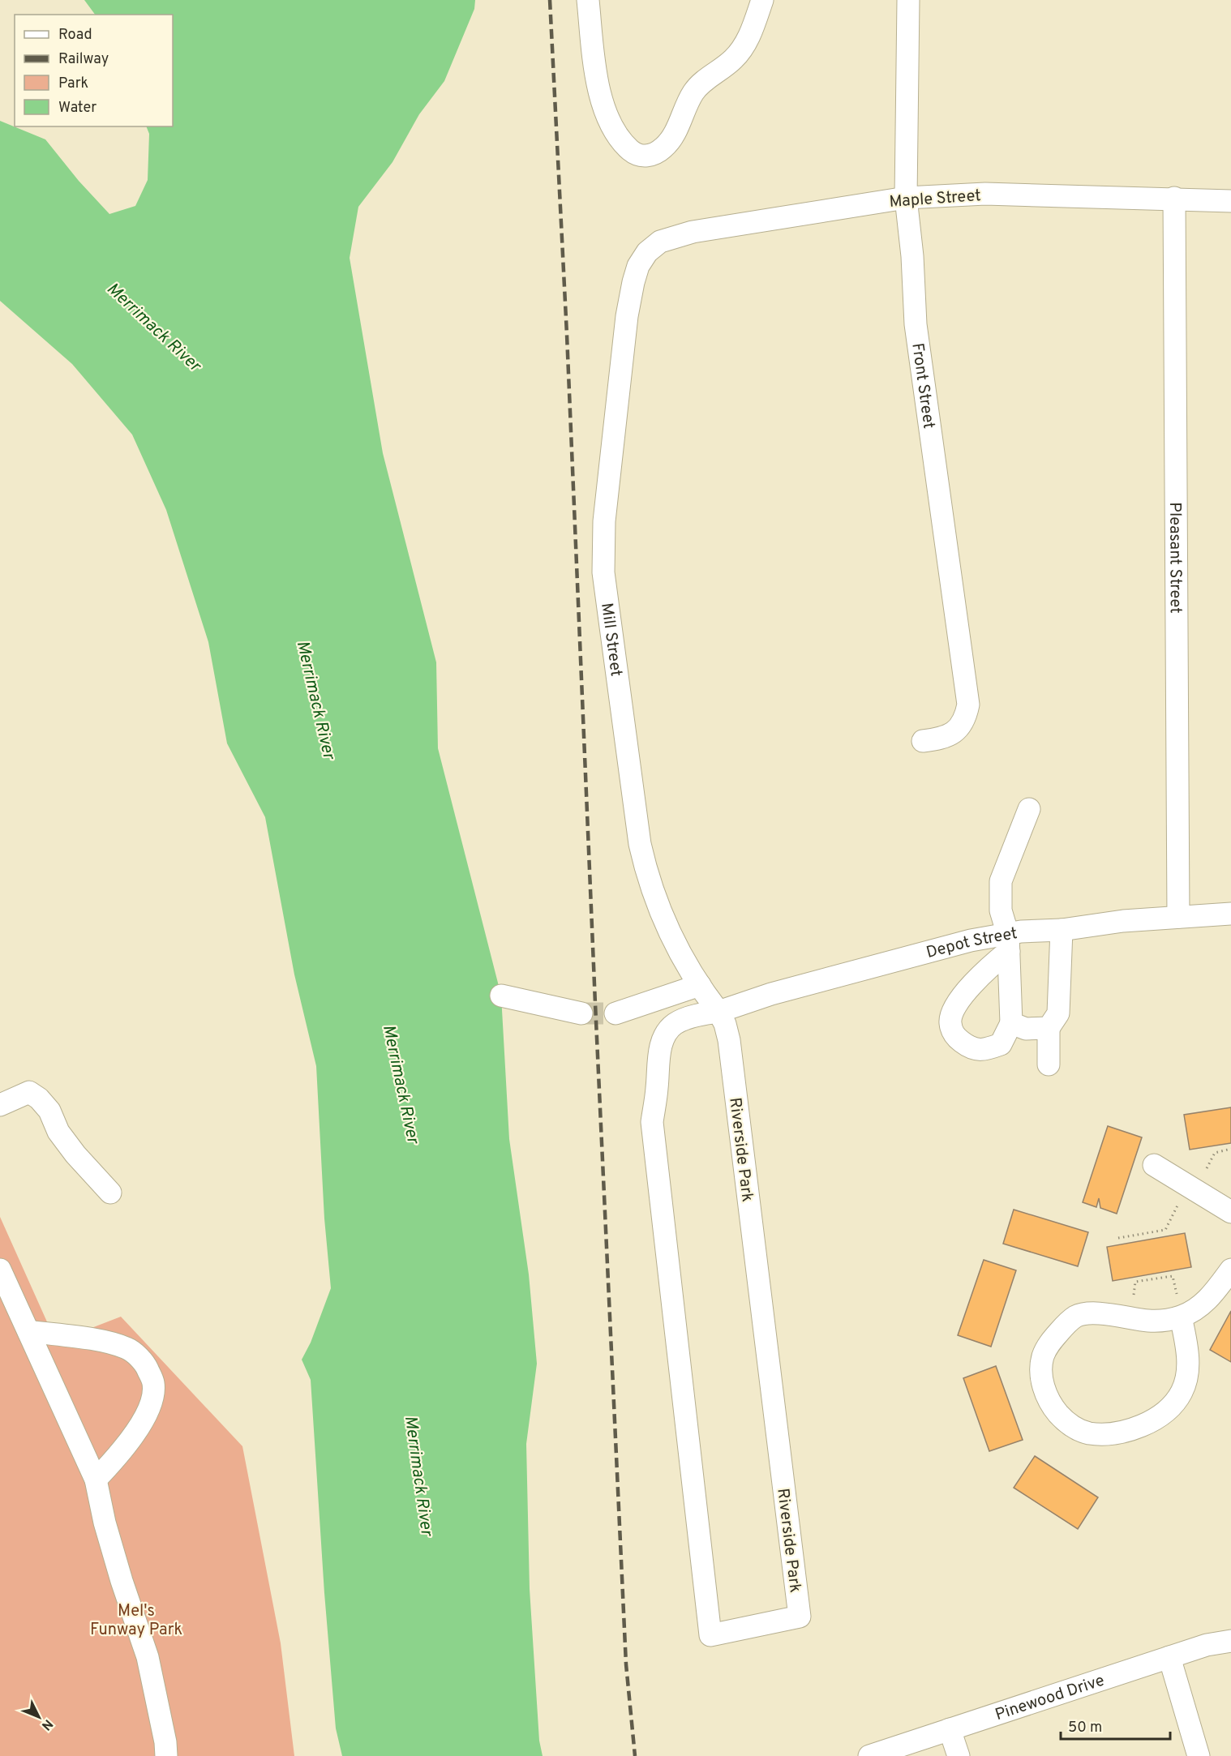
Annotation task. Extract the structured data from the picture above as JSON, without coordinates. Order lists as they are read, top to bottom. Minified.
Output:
{"streets":{"street":["Maple Street","Front Street","Pleasant Street","Mill Street","Depot Street","Riverside Park","Pinewood Drive"]},"crossings":[["Maple Street","Front Street"],["Maple Street","Pleasant Street"],["Maple Street","Mill Street"],["Pleasant Street","Depot Street"],["Mill Street","Depot Street"],["Mill Street","Riverside Park"],["Depot Street","Riverside Park"]],"water":["Merrimack River"],"parks":["Mel's Funway Park"],"legend":["Road","Railway","Park","Water"],"scale_bar":"50 m","north":"bottom right"}
